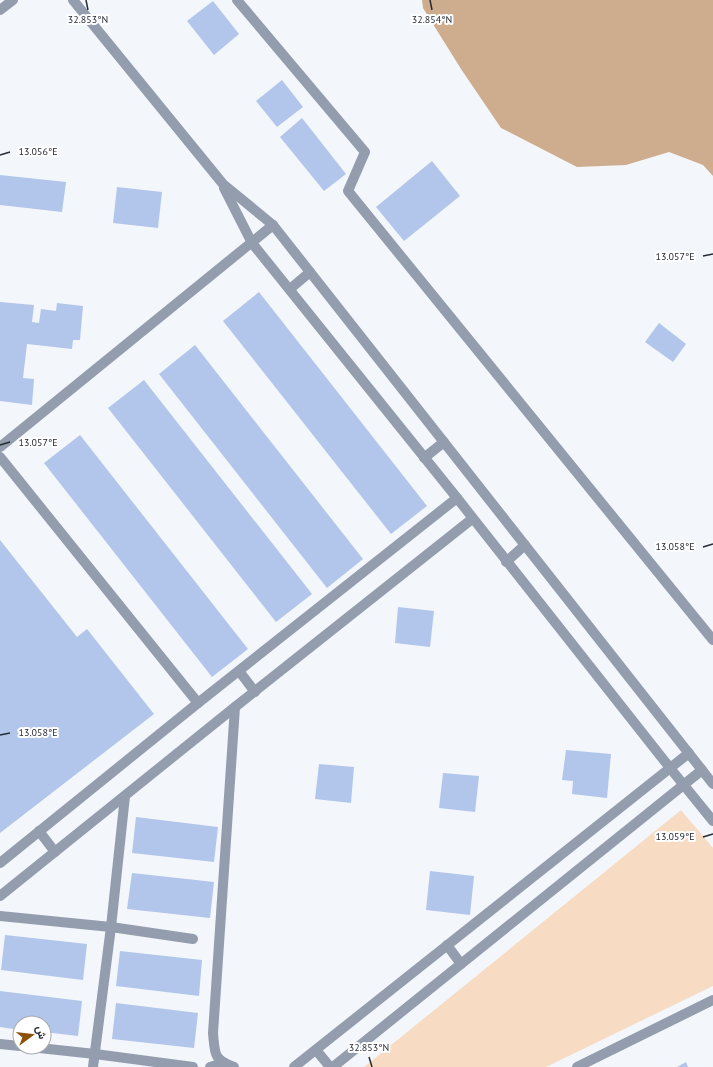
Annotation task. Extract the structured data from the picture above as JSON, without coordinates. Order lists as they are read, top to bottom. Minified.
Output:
{"north":"right","coordinates":["32.853°N","32.854°N","13.056°E","13.057°E","13.058°E","13.059°E"]}
